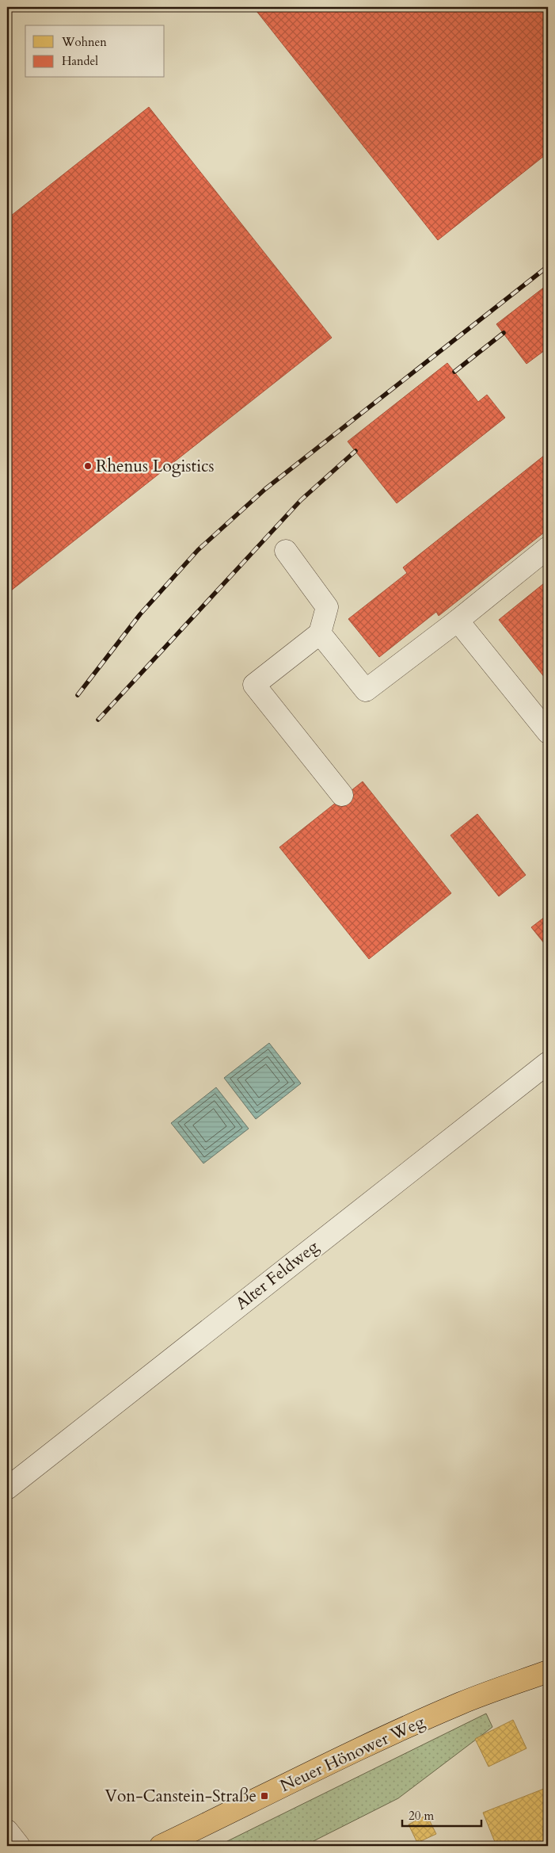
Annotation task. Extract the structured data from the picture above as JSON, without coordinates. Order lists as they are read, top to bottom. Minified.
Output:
{"streets":{"main road":["Neuer Hönower Weg"],"street":["Alter Feldweg"]},"places":{"other":["Rhenus Logistics"],"transit":["Von-Canstein-Straße"]},"legend":["Wohnen","Handel"],"scale_bar":"20 m"}
